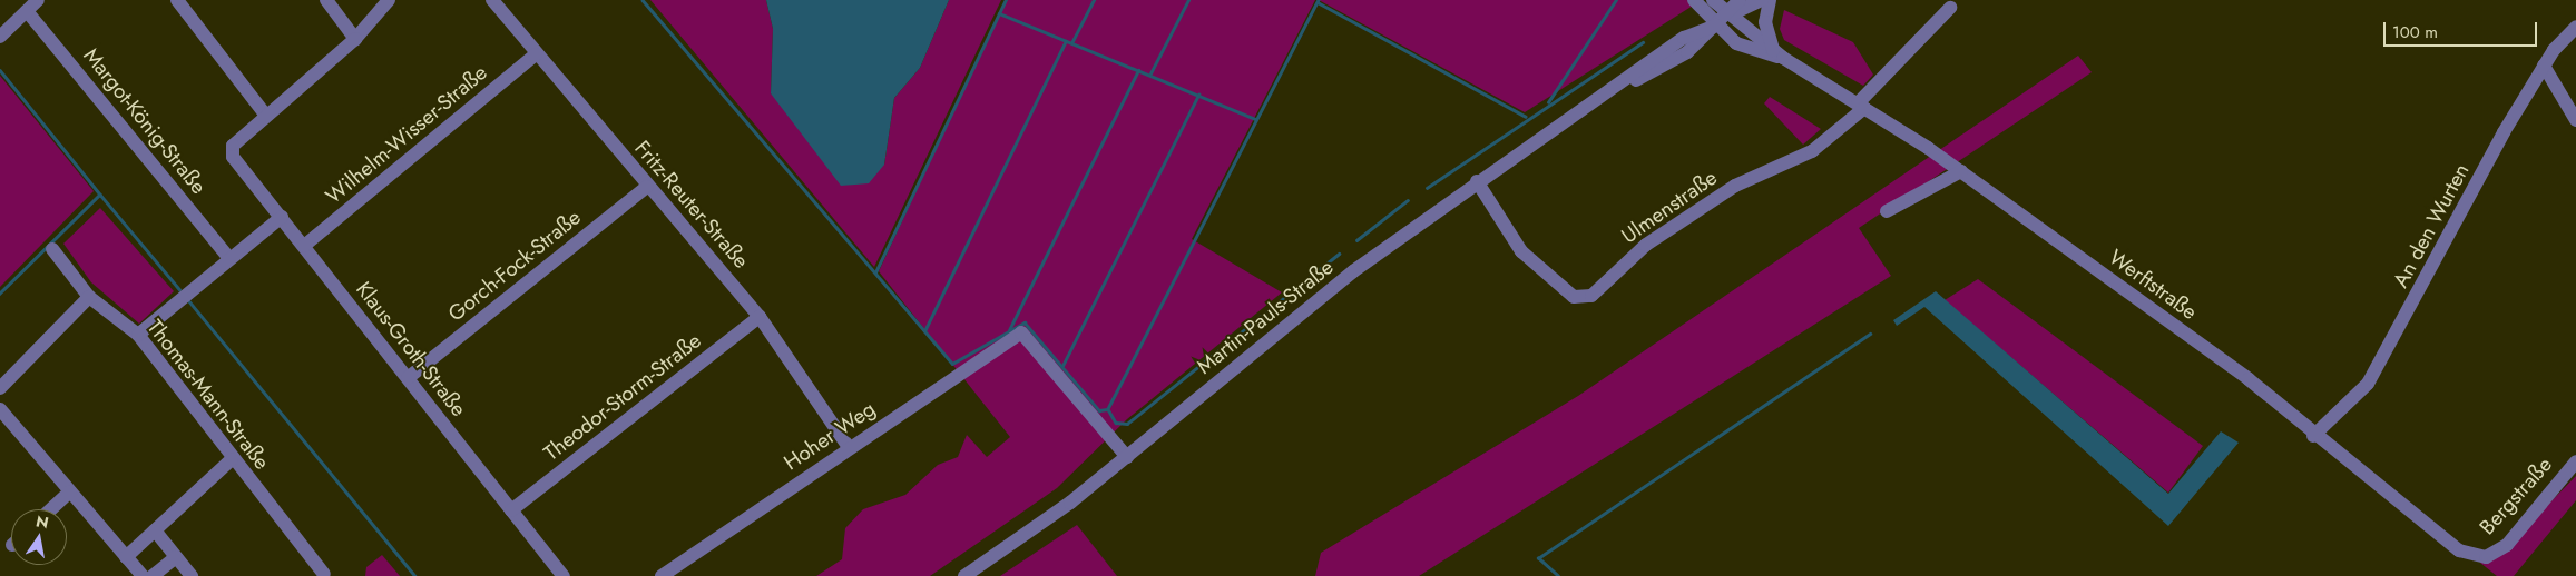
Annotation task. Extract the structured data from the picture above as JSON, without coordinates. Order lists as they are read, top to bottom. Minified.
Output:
{"streets":{"street":["Margot-König-Straße","Wilhelm-Wisser-Straße","Fritz-Reuter-Straße","Ulmenstraße","An den Wurten","Gorch-Fock-Straße","Werftstraße","Martin-Pauls-Straße","Klaus-Groth-Straße","Thomas-Mann-Straße","Theodor-Storm-Straße","Hoher Weg","Bergstraße"]},"crossings":[["Wilhelm-Wisser-Straße","Fritz-Reuter-Straße"],["Wilhelm-Wisser-Straße","Klaus-Groth-Straße"],["Fritz-Reuter-Straße","Gorch-Fock-Straße"],["Fritz-Reuter-Straße","Theodor-Storm-Straße"],["Fritz-Reuter-Straße","Hoher Weg"],["Ulmenstraße","Werftstraße"],["Ulmenstraße","Martin-Pauls-Straße"],["An den Wurten","Werftstraße"],["Gorch-Fock-Straße","Klaus-Groth-Straße"],["Werftstraße","Martin-Pauls-Straße"],["Werftstraße","Bergstraße"],["Martin-Pauls-Straße","Hoher Weg"],["Klaus-Groth-Straße","Theodor-Storm-Straße"]],"scale_bar":"100 m","north":"top"}
